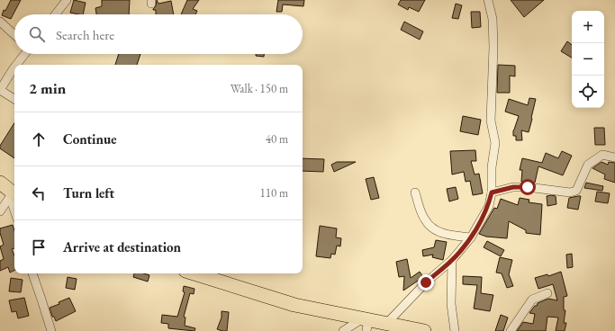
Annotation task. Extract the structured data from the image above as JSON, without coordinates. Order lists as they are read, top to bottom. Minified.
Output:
{"page":{"map_buttons":["+","−"],"search":"Search here","heading":["2 min","Walk · 150 m"],"list":[["Continue","40 m"],["Turn left","110 m"],"Arrive at destination"]}}
